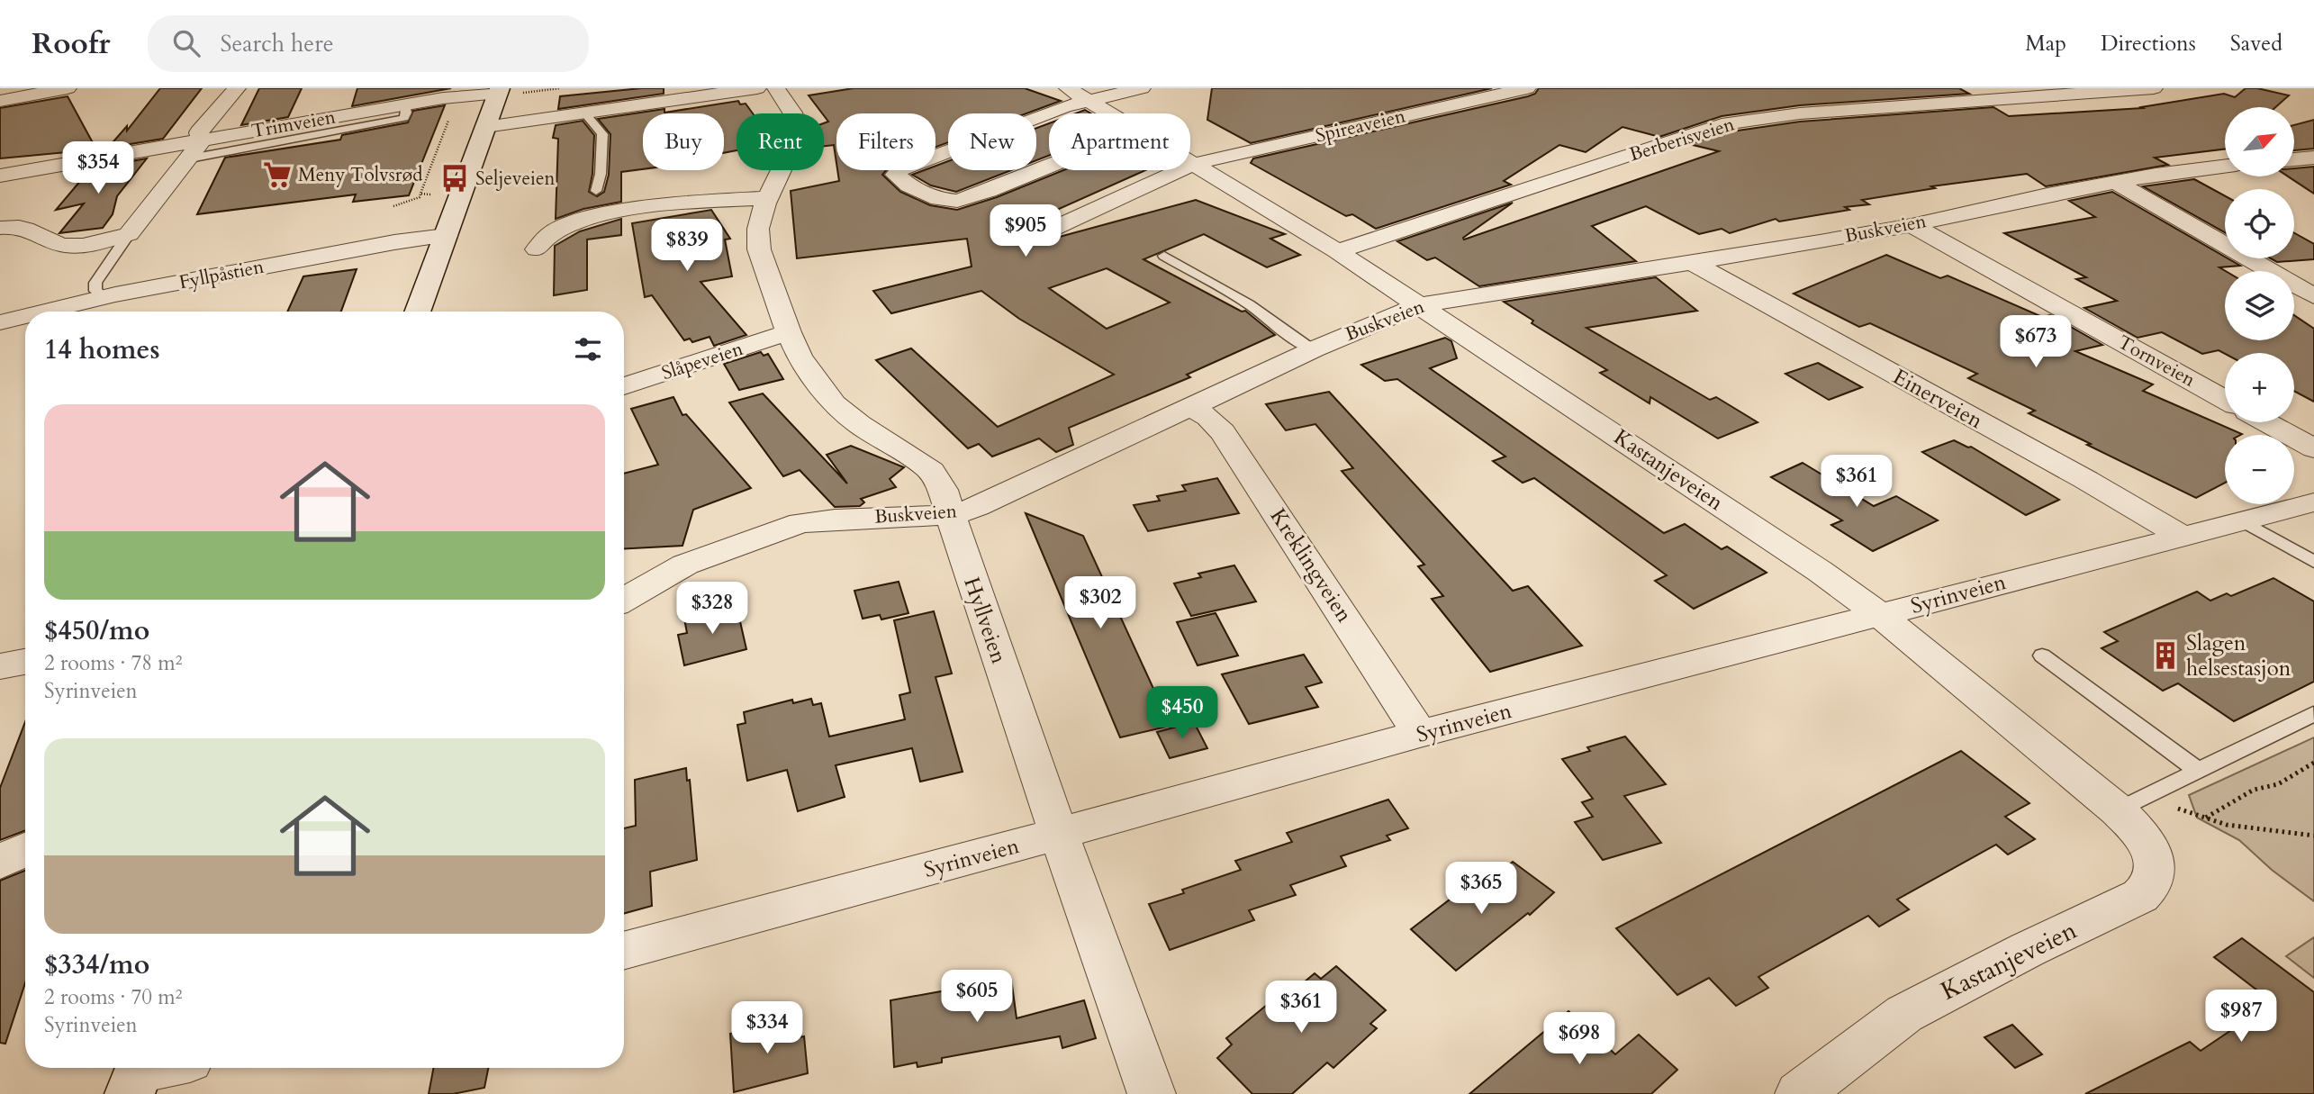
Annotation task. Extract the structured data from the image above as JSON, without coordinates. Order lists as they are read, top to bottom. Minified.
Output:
{"streets":{"street":["Trimveien","Spireaveien","Berberisveien","Buskveien","Fyllpåstien","Slåpeveien","Tornveien","Einerveien","Kastanjeveien","Kreklingveien","Syrinveien","Hyllveien"]},"crossings":[["Spireaveien","Kastanjeveien"],["Berberisveien","Kastanjeveien"],["Buskveien","Tornveien"],["Buskveien","Einerveien"],["Buskveien","Kastanjeveien"],["Buskveien","Kreklingveien"],["Buskveien","Hyllveien"],["Slåpeveien","Hyllveien"],["Einerveien","Syrinveien"],["Kastanjeveien","Syrinveien"],["Kreklingveien","Syrinveien"],["Syrinveien","Hyllveien"]],"places":{"supermarket":["Meny Tolvsrød"],"bus stop":["Seljeveien"],"building":["Slagen helsestasjon"]},"north":"top right","page":{"header":"Roofr","search":"Search here","nav":["Map","Directions","Saved"],"map_buttons":["+","−"],"chip":["Buy","Rent","Filters","New","Apartment"],"price":["$354","$905","$839","$673","$361","$302","$328","$450","$365","$605","$361","$987","$334","$698"],"heading":"14 homes","list":[{"name":"$450/mo","note":"2 rooms · 78 m² · Syrinveien"},{"name":"$334/mo","note":"2 rooms · 70 m² · Syrinveien"}]}}
